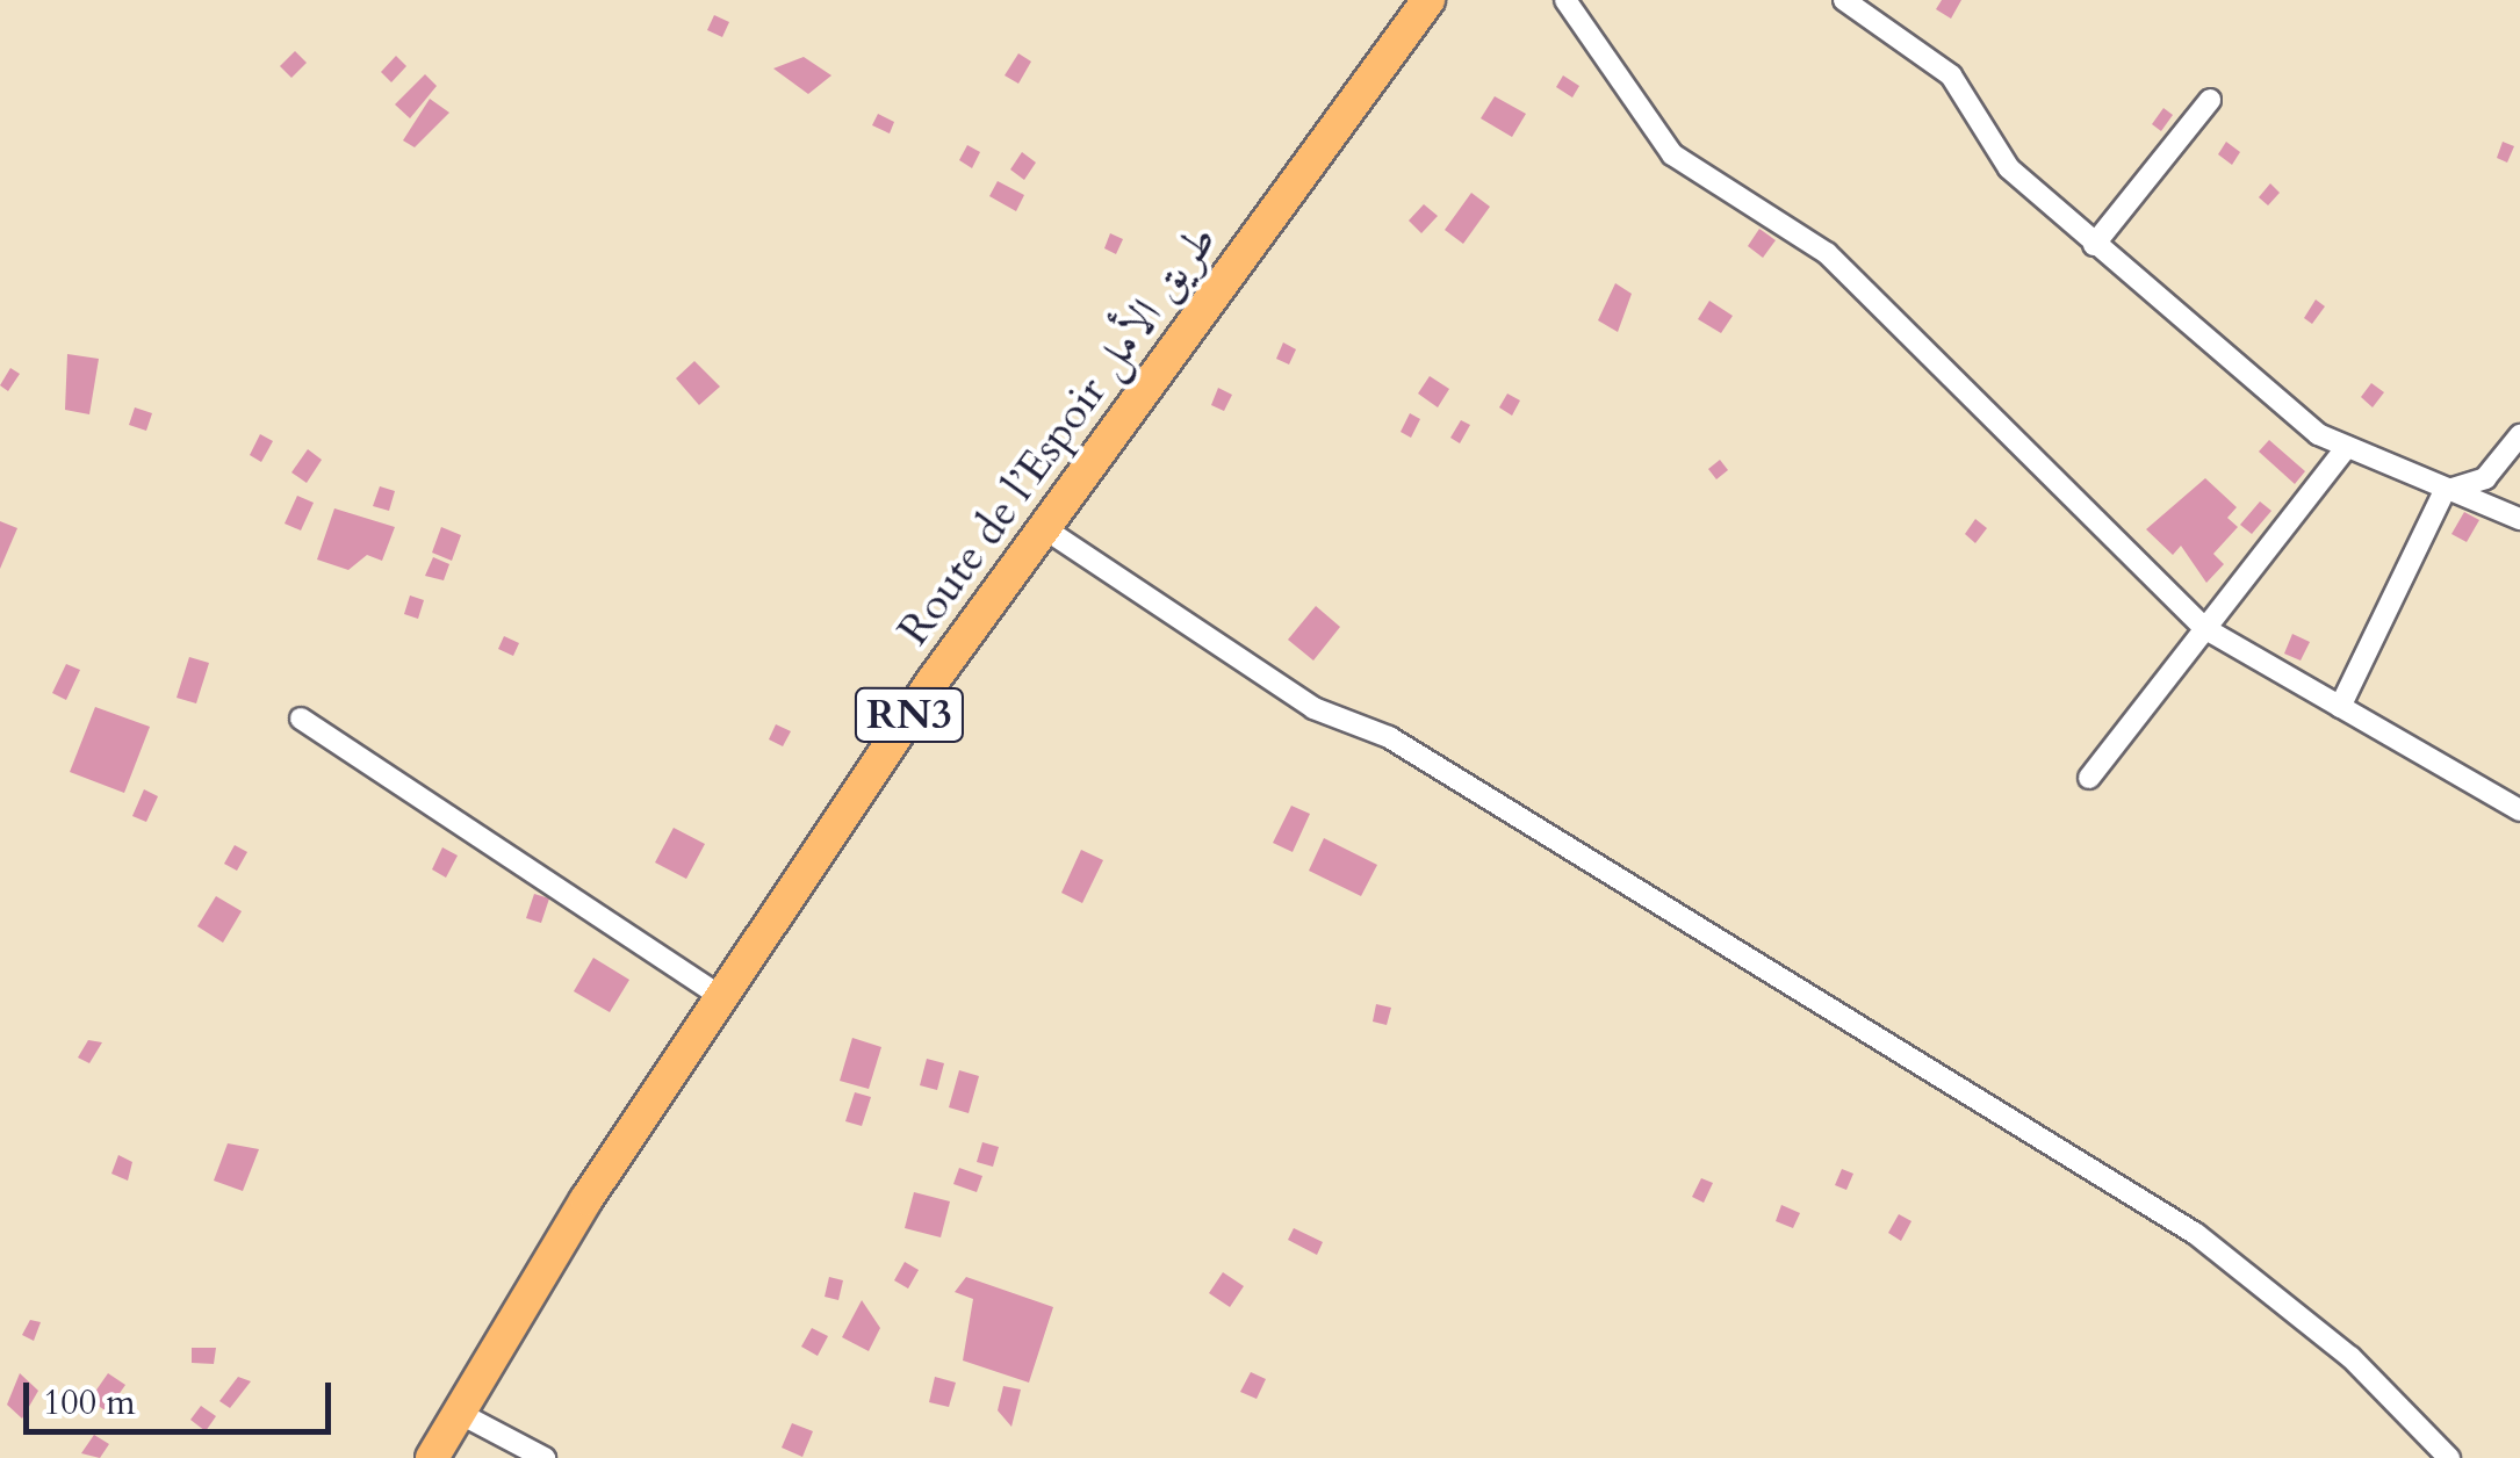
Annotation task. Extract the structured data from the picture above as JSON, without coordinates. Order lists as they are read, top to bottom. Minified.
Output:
{"streets":{"highway":["Route de l’Espoir طريق الأمل","RN3"]},"scale_bar":"100 m"}
